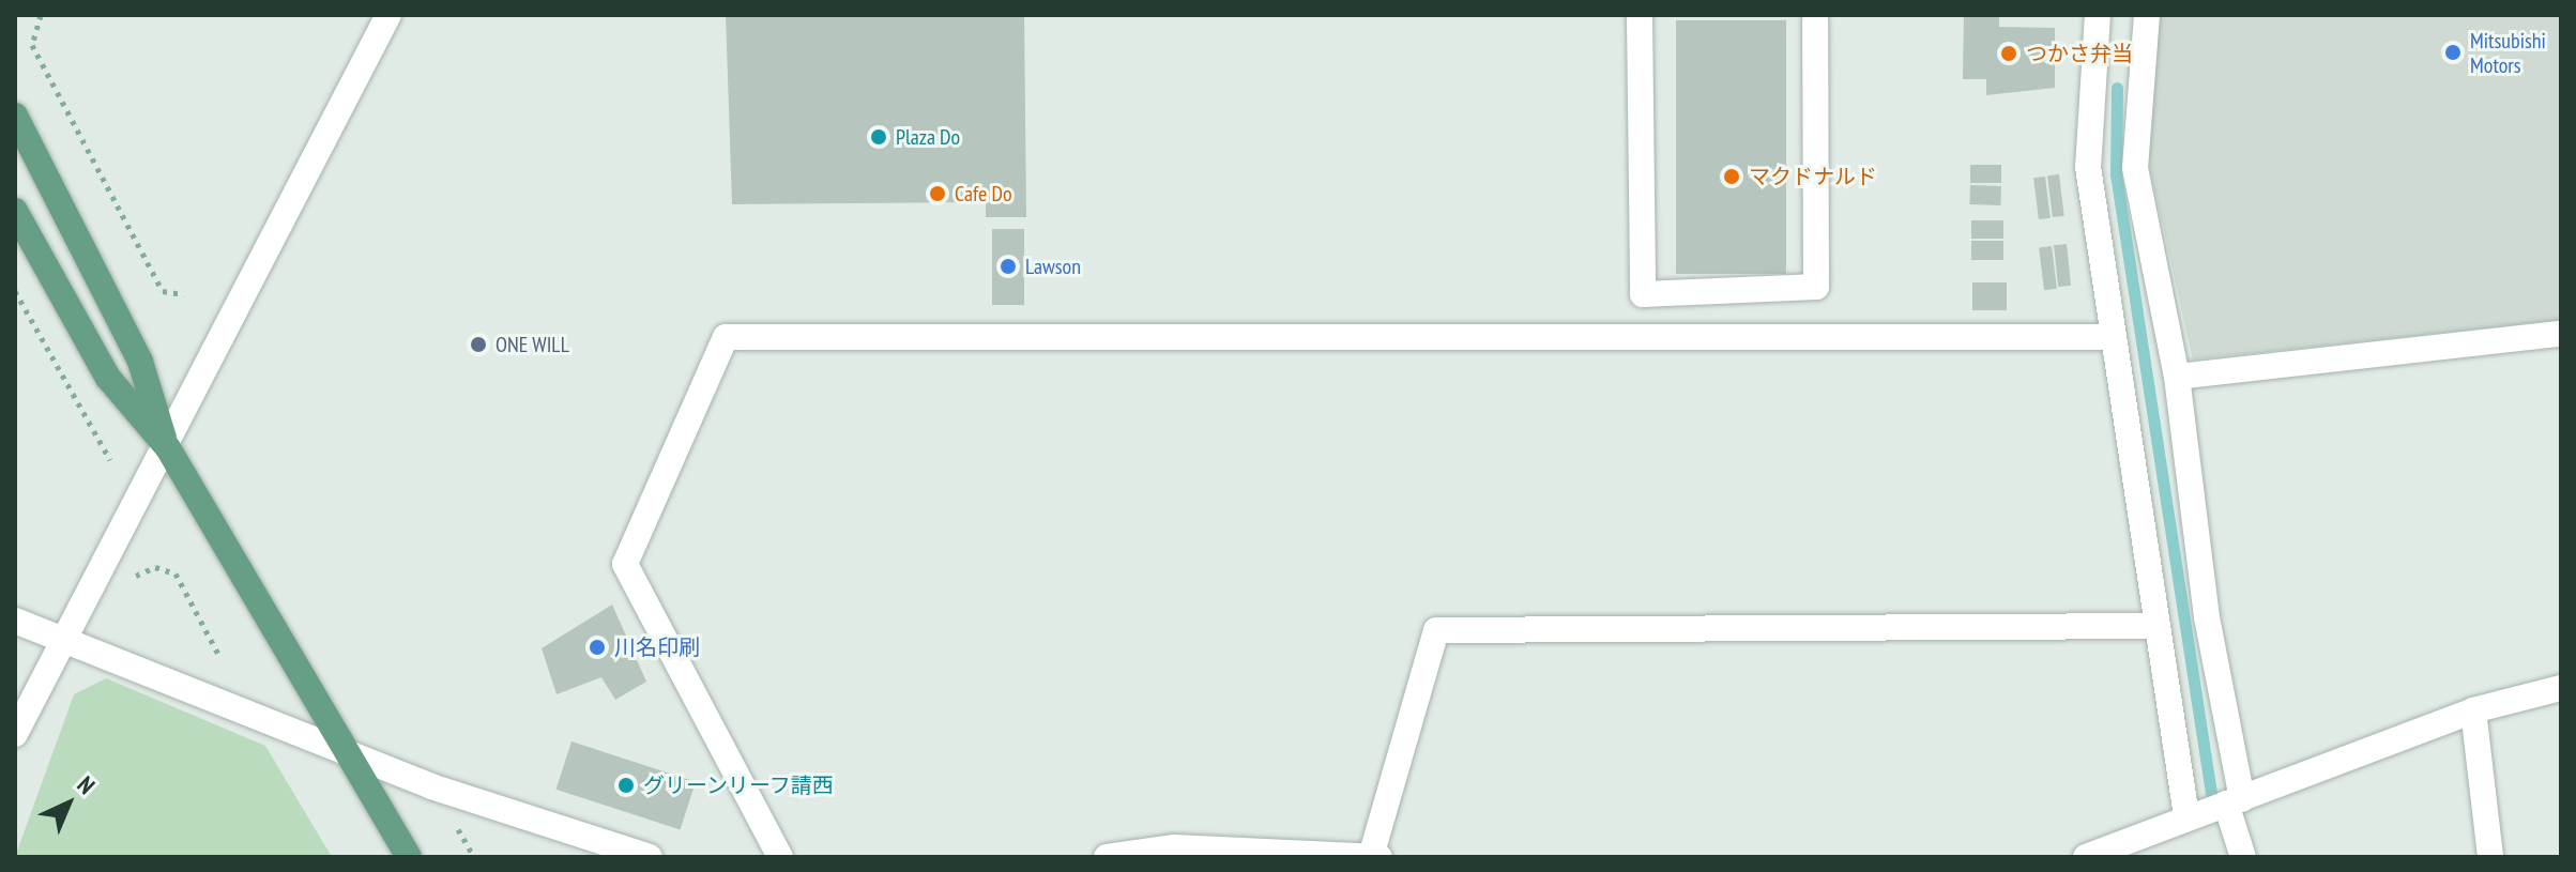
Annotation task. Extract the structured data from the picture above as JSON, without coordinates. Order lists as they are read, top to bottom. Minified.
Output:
{"places":["Mitsubishi Motors","つかさ弁当","Plaza Do","マクドナルド","Cafe Do","Lawson","ONE WILL","川名印刷","グリーンリーフ請西"],"north":"top right"}
